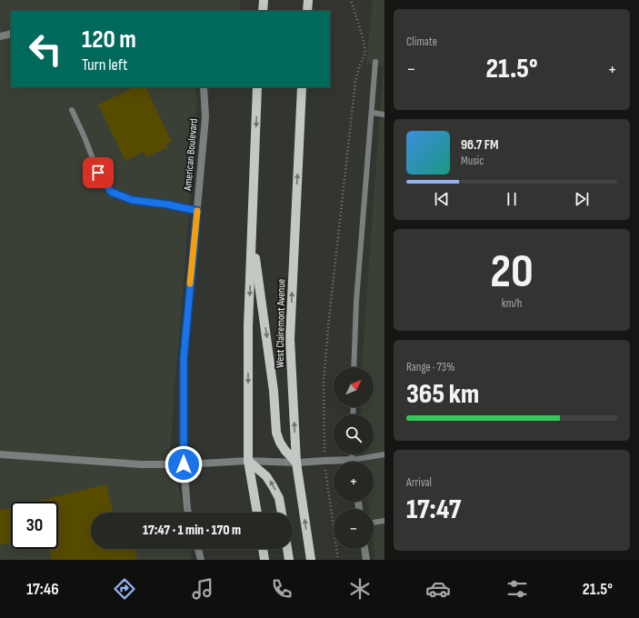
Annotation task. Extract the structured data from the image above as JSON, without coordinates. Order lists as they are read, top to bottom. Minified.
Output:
{"streets":{"main road":["West Clairemont Avenue"],"street":["American Boulevard"]},"north":"top right","page":{"tile":["Climate",["20","km/h"],["Range · 73%","365 km"],["Arrival","17:47"]],"turn":["120 m","Turn left"],"heat":["−","21.5°","+"],"song":["96.7 FM","Music"],"map_buttons":["+","−"],"limit":"30","trip":"17:47 · 1 min · 170 m","tabs":["17:46","21.5°"]}}
